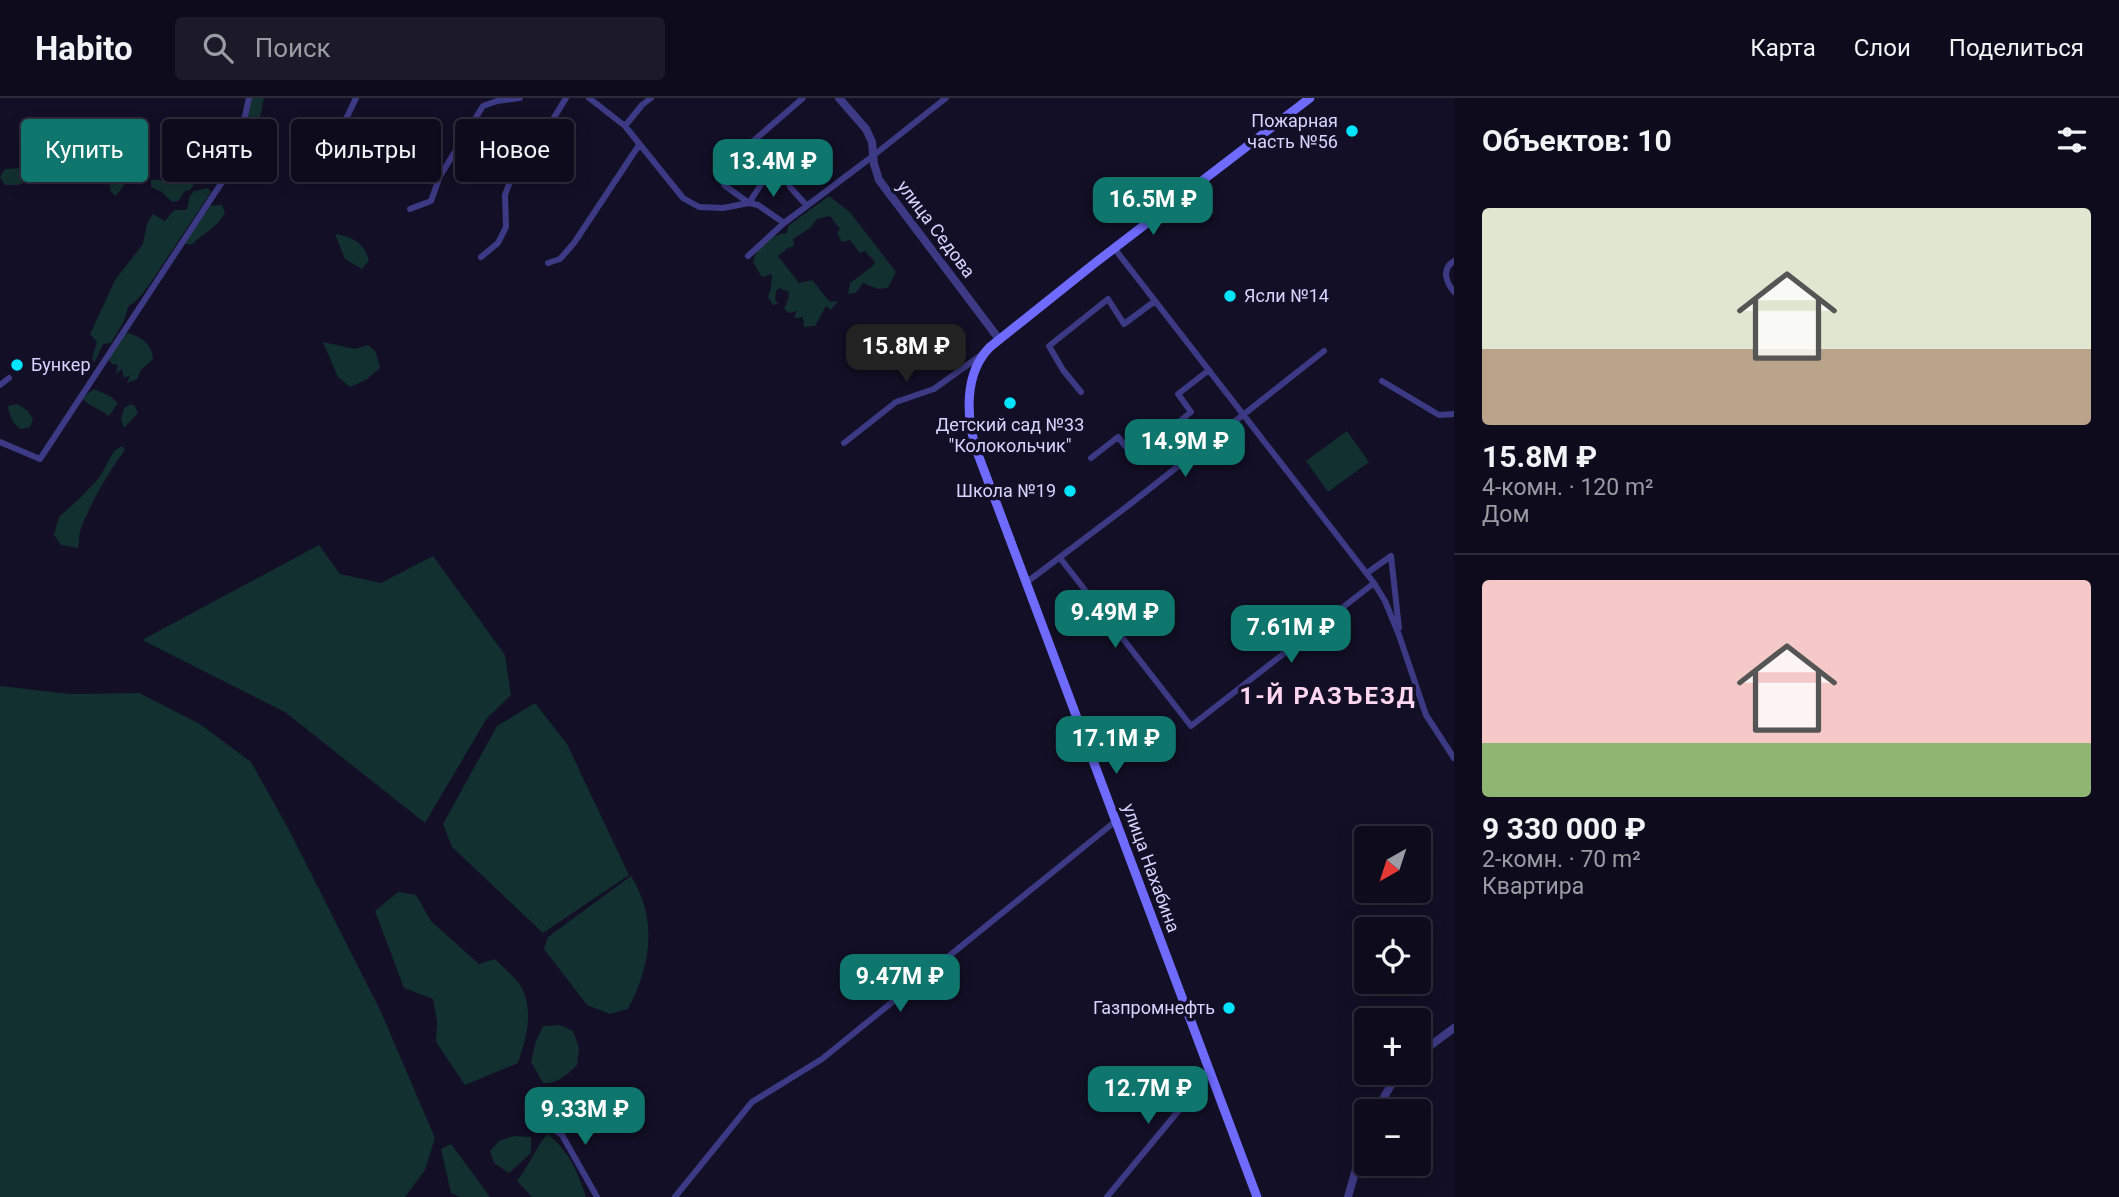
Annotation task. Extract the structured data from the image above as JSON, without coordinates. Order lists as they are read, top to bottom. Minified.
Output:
{"streets":{"main road":["улица Нахабина"],"street":["улица Седова"]},"districts":["1-Й РАЗЪЕЗД"],"places":["Пожарная часть №56","Ясли №14","Бункер","Детский сад №33 \"Колокольчик\"","Школа №19","Газпромнефть"],"north":"bottom left","page":{"header":"Habito","search":"Поиск","nav":["Карта","Слои","Поделиться"],"heading":"Объектов: 10","chip":["Купить","Снять","Фильтры","Новое"],"price":["13.4M ₽","16.5M ₽","15.8M ₽","14.9M ₽","9.49M ₽","7.61M ₽","17.1M ₽","9.47M ₽","12.7M ₽","9.33M ₽"],"list":[{"name":"15.8M ₽","note":"4-комн. · 120 m² · Дом"},{"name":"9 330 000 ₽","note":"2-комн. · 70 m² · Квартира"}],"map_buttons":["+","−"]}}
